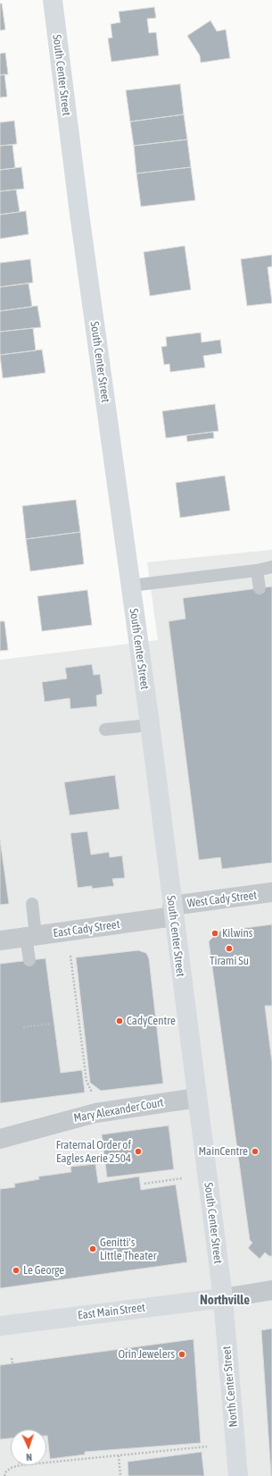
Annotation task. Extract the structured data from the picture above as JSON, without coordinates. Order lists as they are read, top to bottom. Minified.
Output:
{"streets":{"main road":["South Center Street","East Main Street","North Center Street"],"street":["West Cady Street","East Cady Street","Mary Alexander Court"]},"crossings":[["South Center Street","West Cady Street"],["South Center Street","East Cady Street"],["South Center Street","Mary Alexander Court"],["South Center Street","East Main Street"],["South Center Street","North Center Street"],["West Cady Street","East Cady Street"],["East Main Street","North Center Street"]],"districts":["Northville"],"places":["Kilwins","Tirami Su","CadyCentre","Fraternal Order of Eagles Aerie 2504","MainCentre","Genitti's Little Theater","Le George","Orin Jewelers"],"north":"bottom"}
